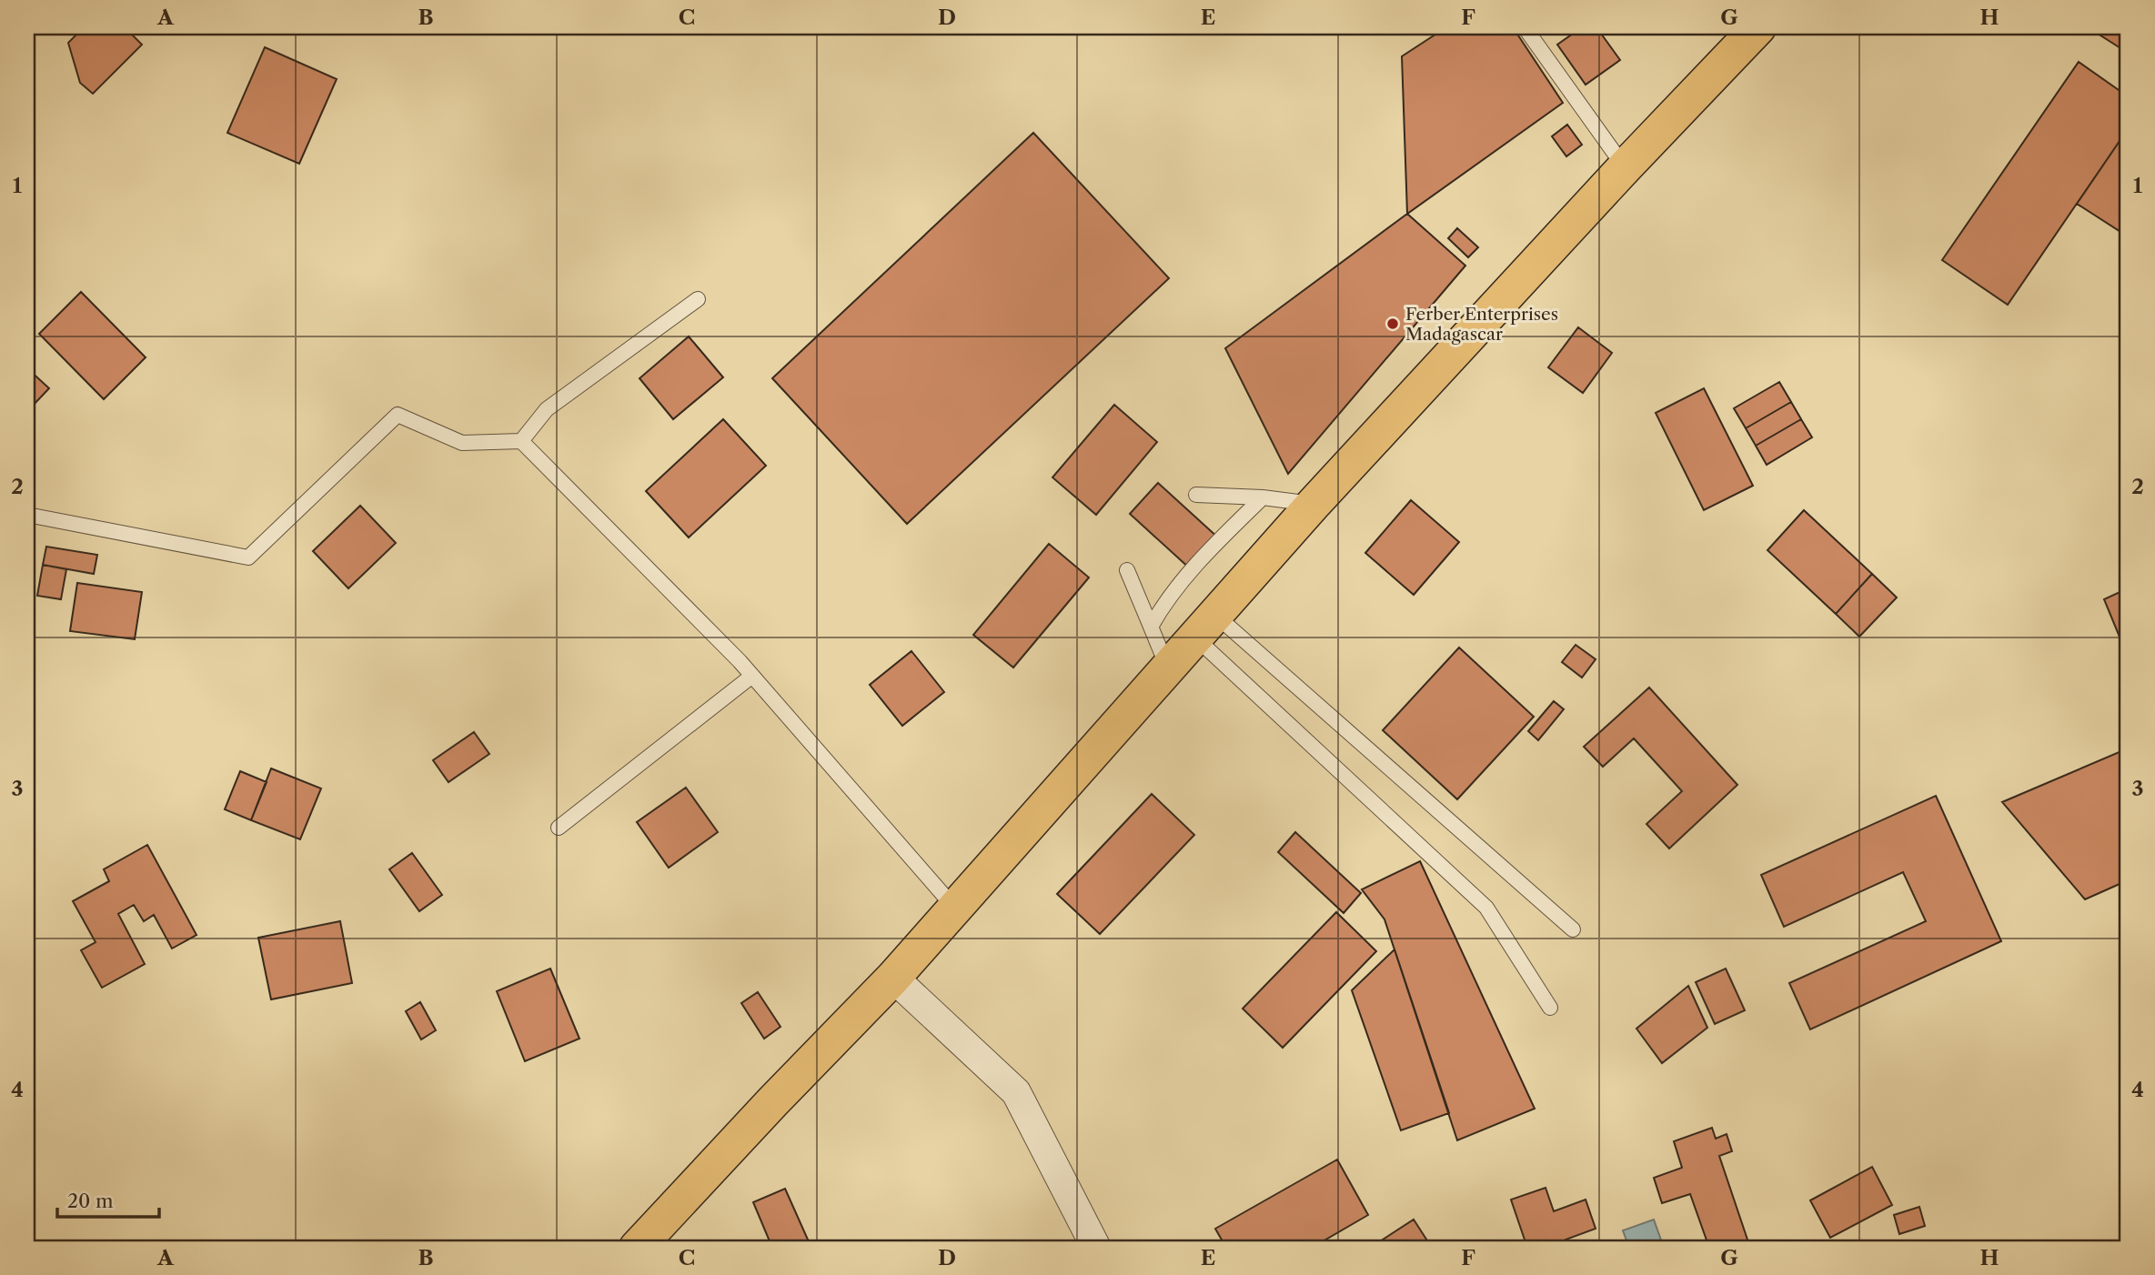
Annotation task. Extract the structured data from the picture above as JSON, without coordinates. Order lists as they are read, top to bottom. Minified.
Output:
{"places":["Ferber Enterprises Madagascar"],"scale_bar":"20 m","grid":{"columns":["A","B","C","D","E","F","G","H"],"rows":["1","2","3","4"]}}
